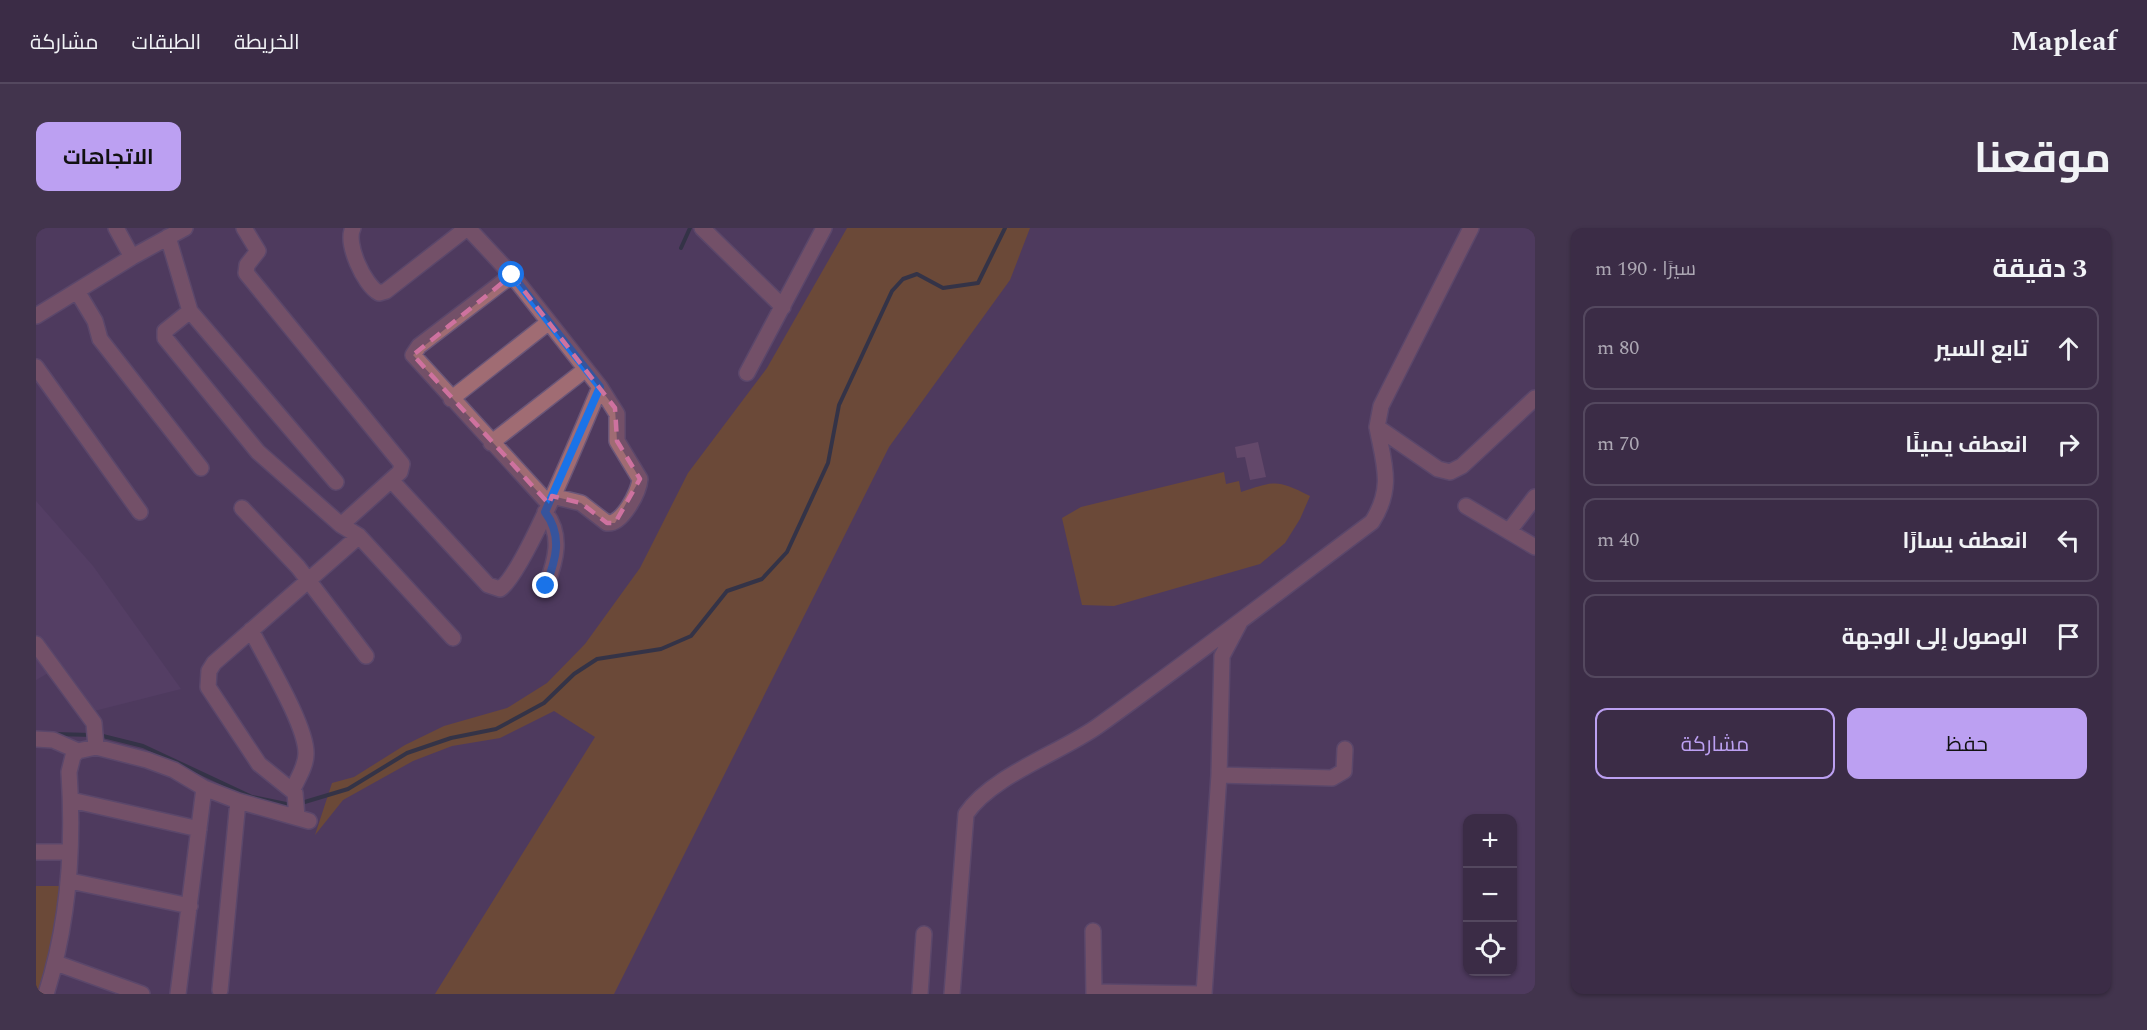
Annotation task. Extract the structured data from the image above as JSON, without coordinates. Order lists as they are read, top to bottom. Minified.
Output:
{"page":{"header":"Mapleaf","nav":["الخريطة","الطبقات","مشاركة"],"title":"موقعنا","buttons":["الاتجاهات",["حفظ","مشاركة"]],"heading":["3 دقيقة","سيرًا · 190 m"],"list":[["تابع السير","80 m"],["انعطف يمينًا","70 m"],["انعطف يسارًا","40 m"],"الوصول إلى الوجهة"],"map_buttons":["+","−"]}}
